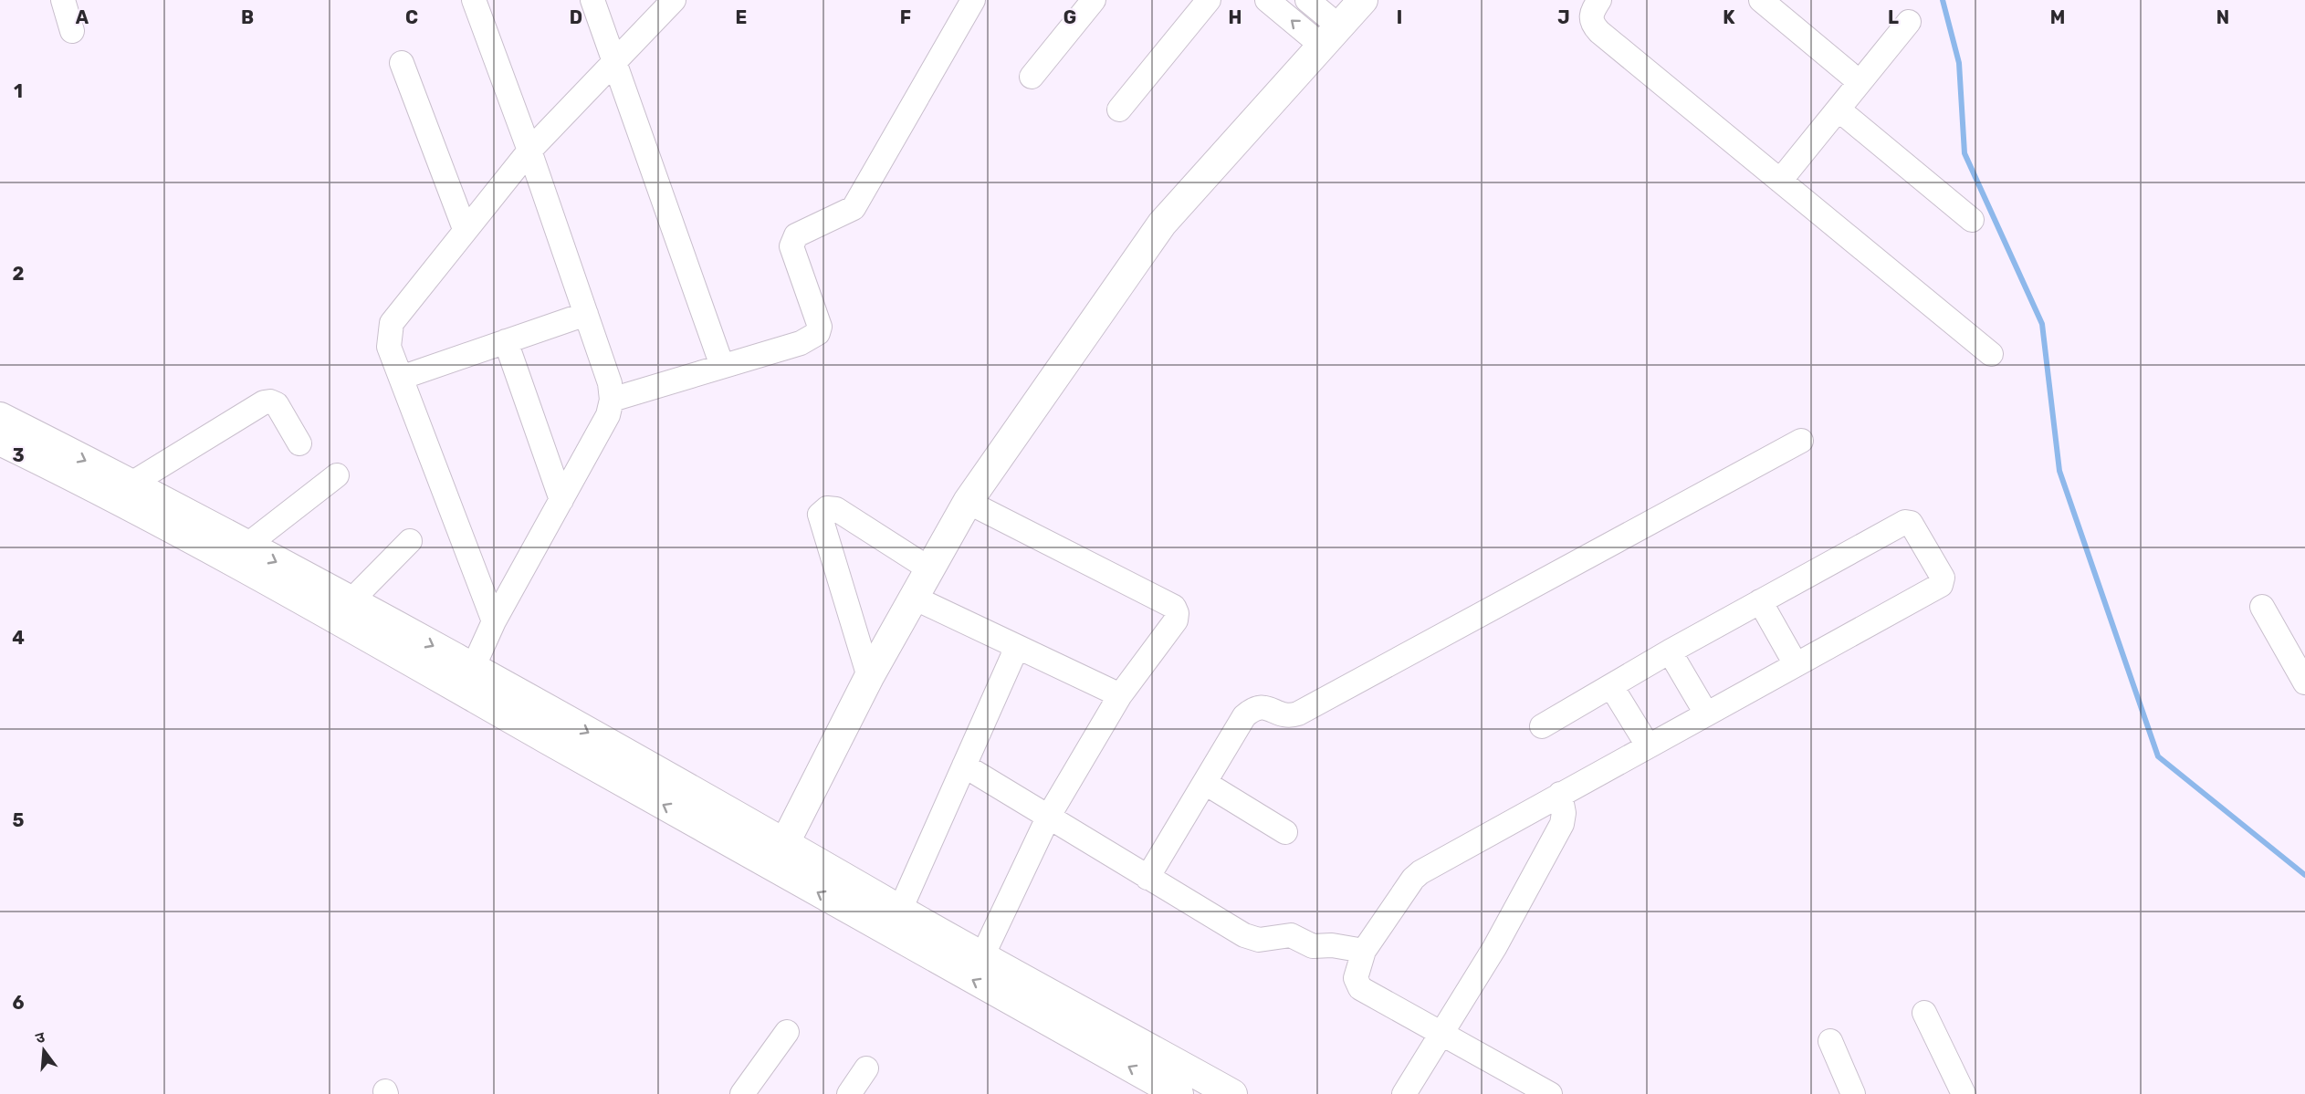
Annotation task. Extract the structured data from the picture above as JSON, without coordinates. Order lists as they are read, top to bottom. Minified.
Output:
{"north":"top","grid":{"columns":["A","B","C","D","E","F","G","H","I","J","K","L","M","N"],"rows":["1","2","3","4","5","6"]}}
